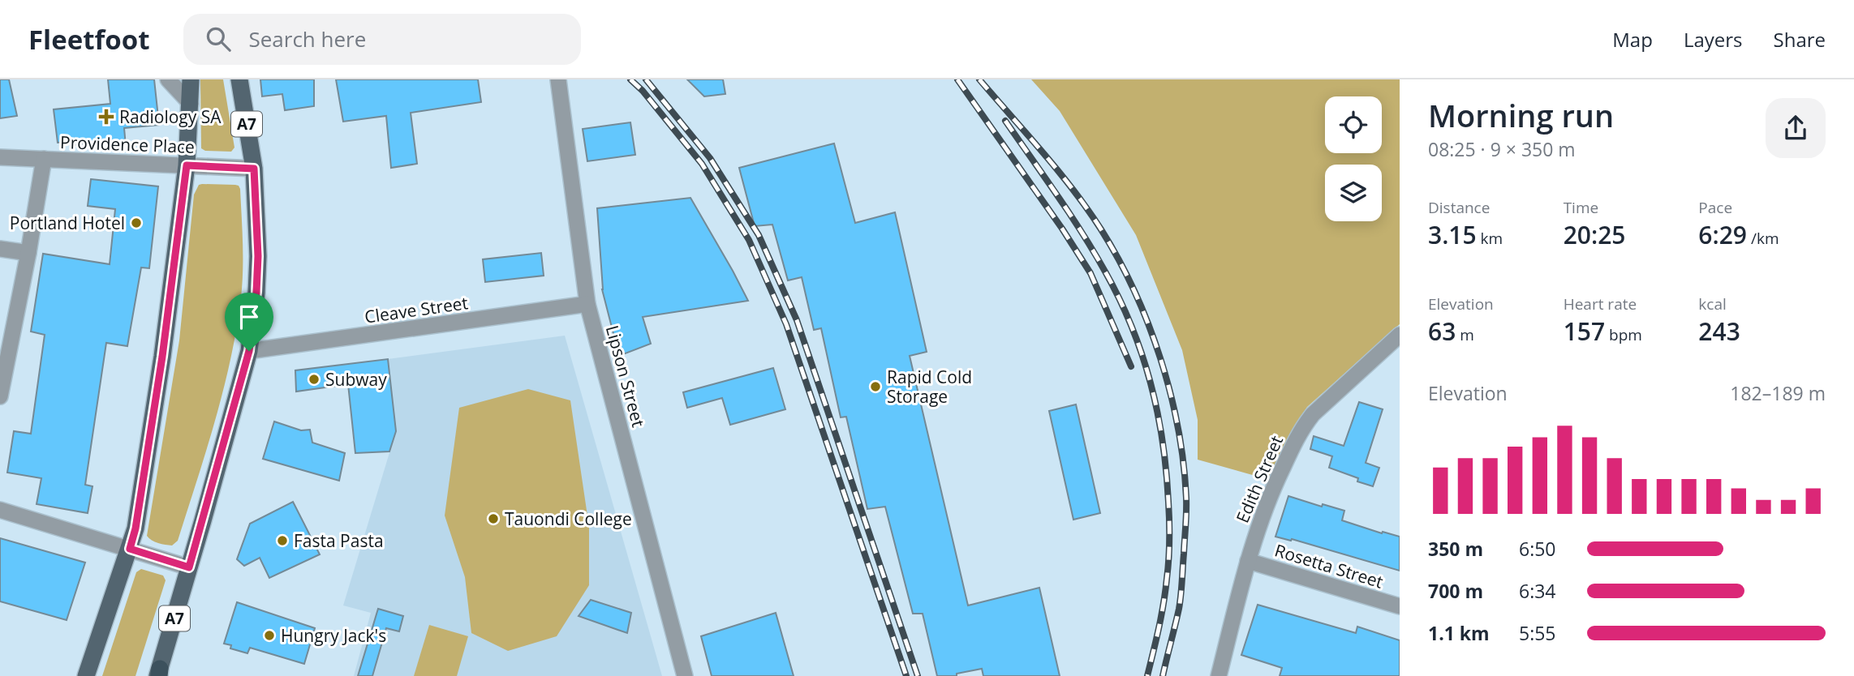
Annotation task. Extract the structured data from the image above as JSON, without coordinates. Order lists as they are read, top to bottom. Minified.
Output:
{"streets":{"main road":["A7"],"street":["Providence Place","Cleave Street","Lipson Street","Edith Street","Rosetta Street"]},"crossings":[["A7","Providence Place"],["A7","Cleave Street"],["Cleave Street","Lipson Street"],["Edith Street","Rosetta Street"]],"places":{"health":["Radiology SA"],"other":["Portland Hotel","Subway","Rapid Cold Storage","Tauondi College","Fasta Pasta","Hungry Jack's"]},"page":{"header":"Fleetfoot","search":"Search here","nav":["Map","Layers","Share"],"heading":["Morning run","08:25 · 9 × 350 m"],"stats":[["Distance","3.15 km"],["Time","20:25"],["Pace","6:29 /km"],["Elevation","63 m"],["Heart rate","157 bpm"],["kcal","243"]],"chart":["Elevation","182–189 m"],"list":[{"name":"350 m","note":"6:50"},{"name":"700 m","note":"6:34"},{"name":"1.1 km","note":"5:55"}]}}
